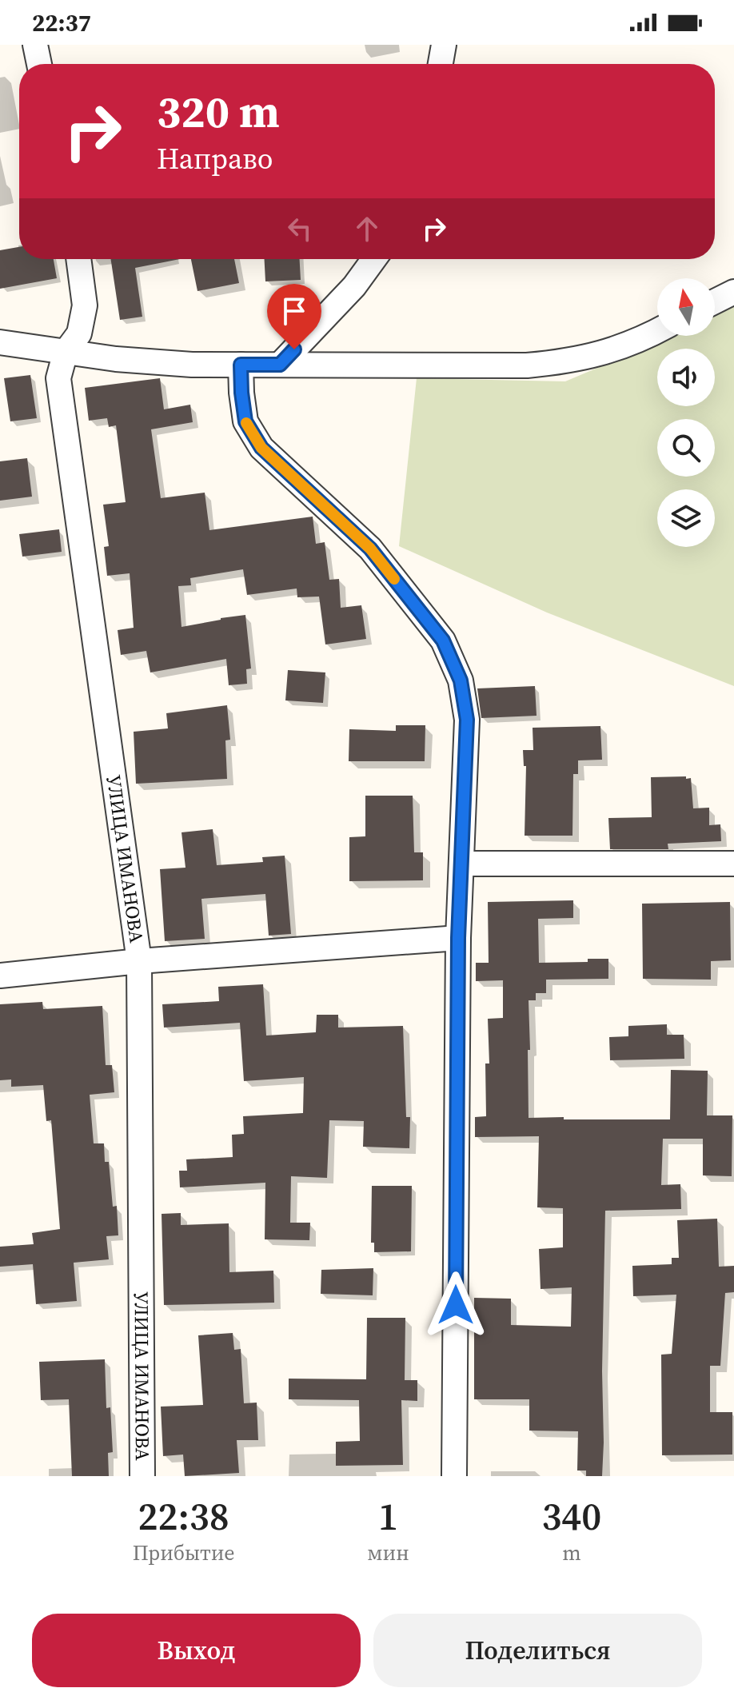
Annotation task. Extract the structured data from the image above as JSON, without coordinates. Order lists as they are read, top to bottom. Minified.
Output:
{"streets":{"street":["УЛИЦА ИМАНОВА"]},"north":"top","page":{"status":"22:37","turn":["320 m","Направо"],"eta":["22:38","Прибытие","1","мин","340","m"],"buttons":["Выход","Поделиться"]}}
